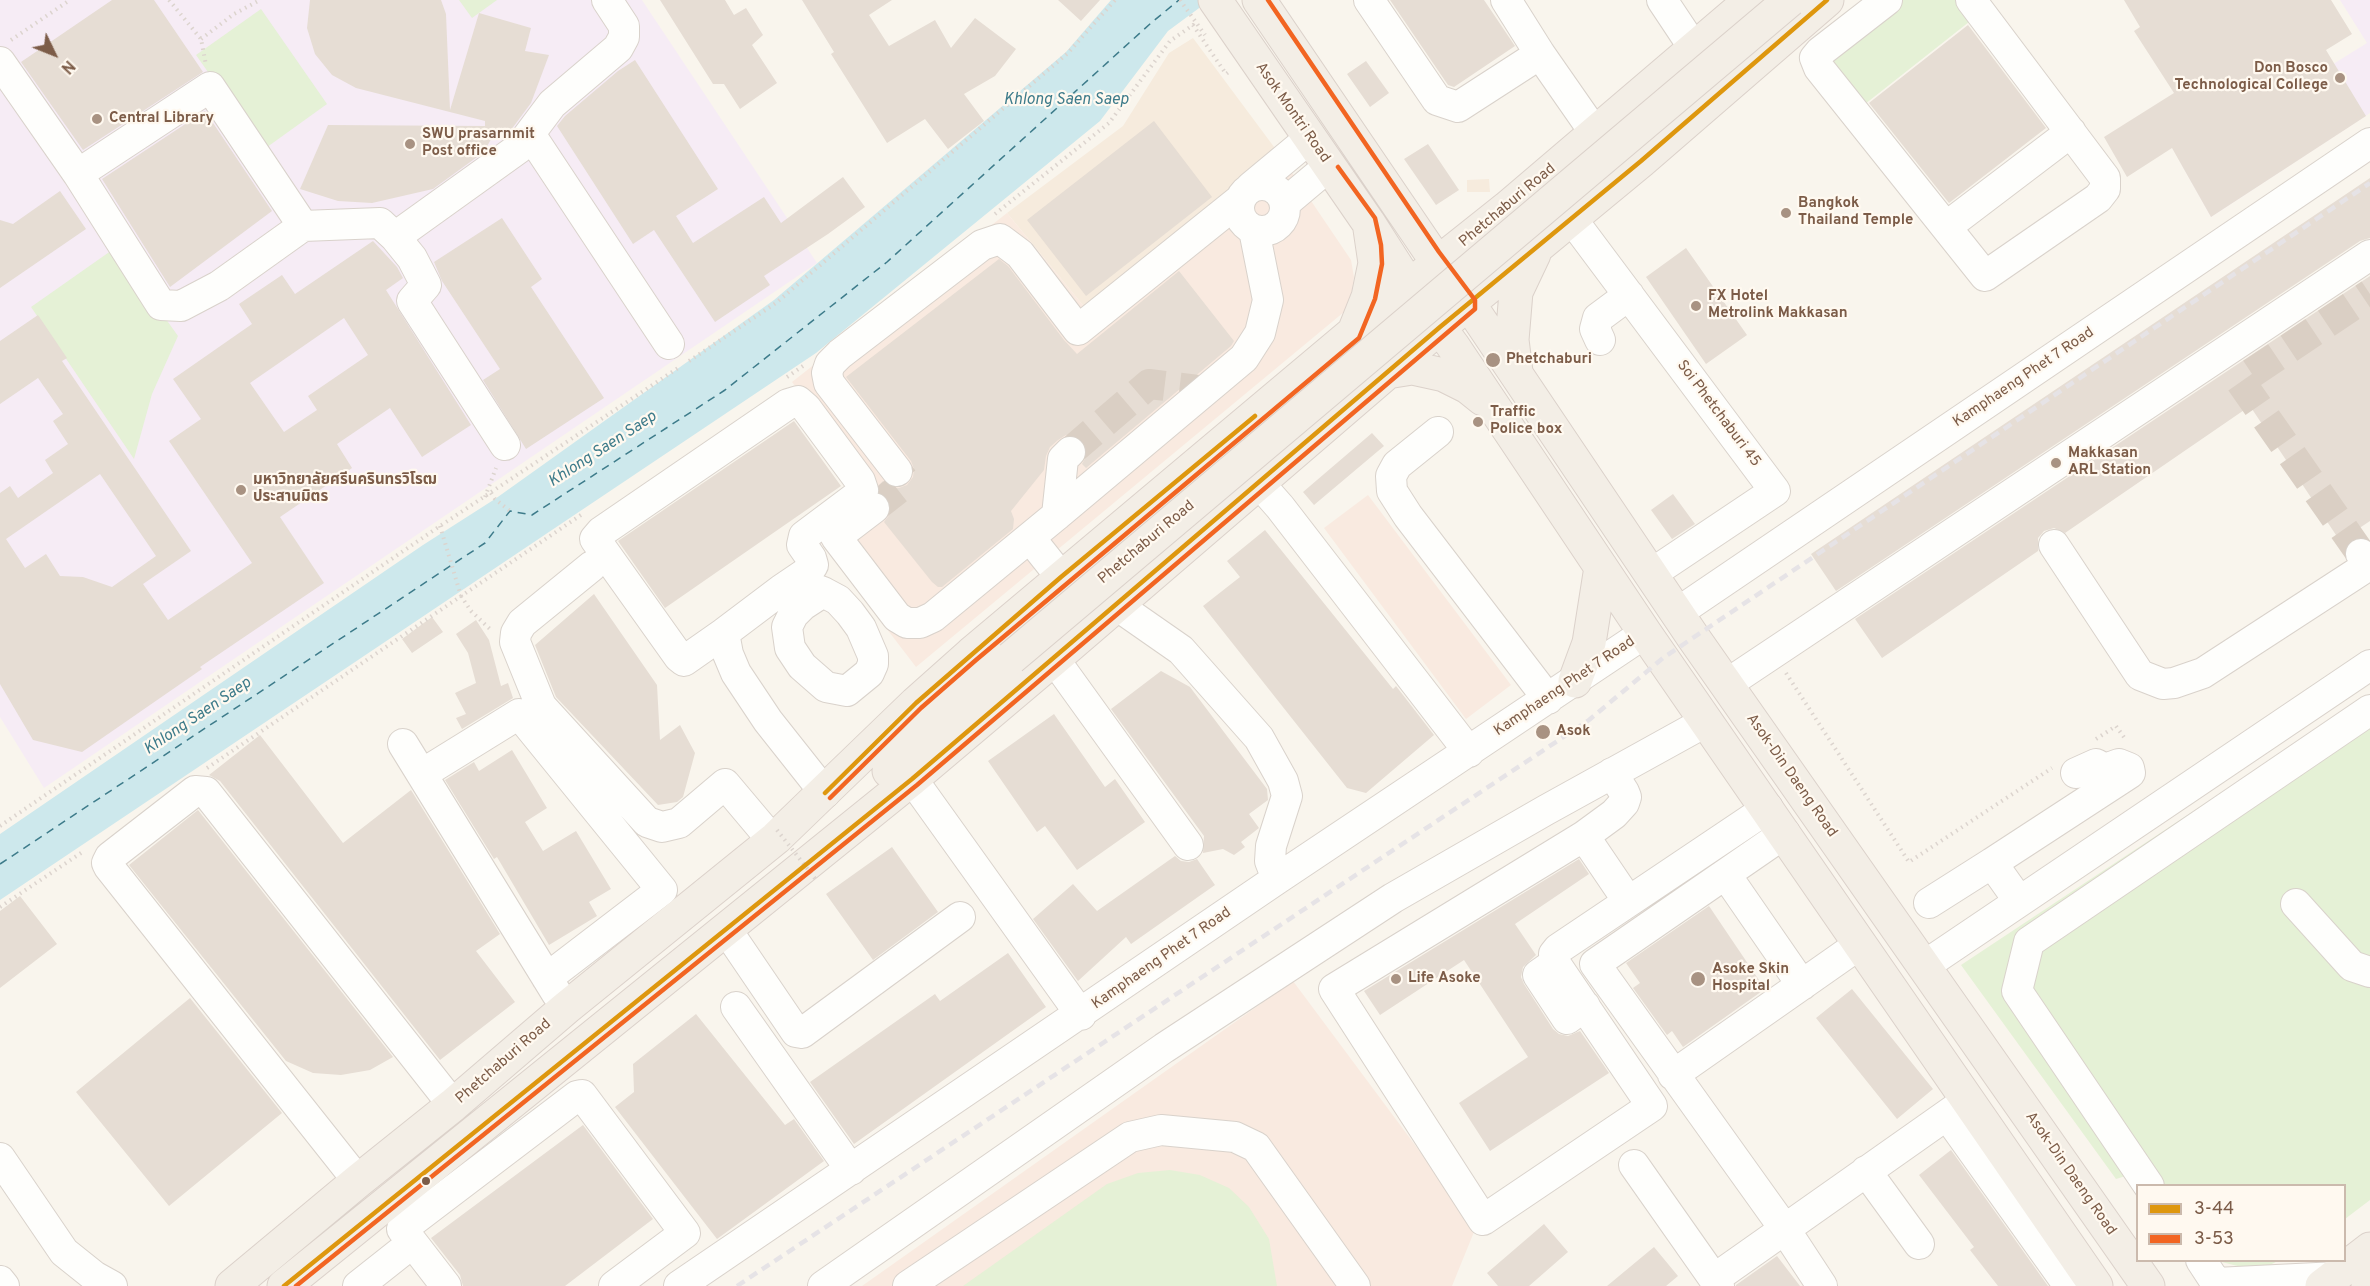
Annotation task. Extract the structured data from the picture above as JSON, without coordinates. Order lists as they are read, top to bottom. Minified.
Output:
{"streets":{"main road":["Asok Montri Road","Phetchaburi Road","Asok-Din Daeng Road"],"street":["Kamphaeng Phet 7 Road","Soi Phetchaburi 45"]},"crossings":[["Asok Montri Road","Phetchaburi Road"],["Phetchaburi Road","Soi Phetchaburi 45"],["Phetchaburi Road","Asok-Din Daeng Road"],["Kamphaeng Phet 7 Road","Asok-Din Daeng Road"],["Soi Phetchaburi 45","Asok-Din Daeng Road"]],"water":["Khlong Saen Saep"],"places":["Don Bosco Technological College","Central Library","SWU prasarnmit Post office","Bangkok Thailand Temple","FX Hotel Metrolink Makkasan","Phetchaburi","Traffic Police box","Makkasan ARL Station","มหาวิทยาลัยศรีนครินทรวิโรฒ ประสานมิตร","Asok","Life Asoke","Asoke Skin Hospital"],"lines":["transit line 3-44","transit line 3-53"],"legend":["3-44","3-53"],"north":"bottom right"}
